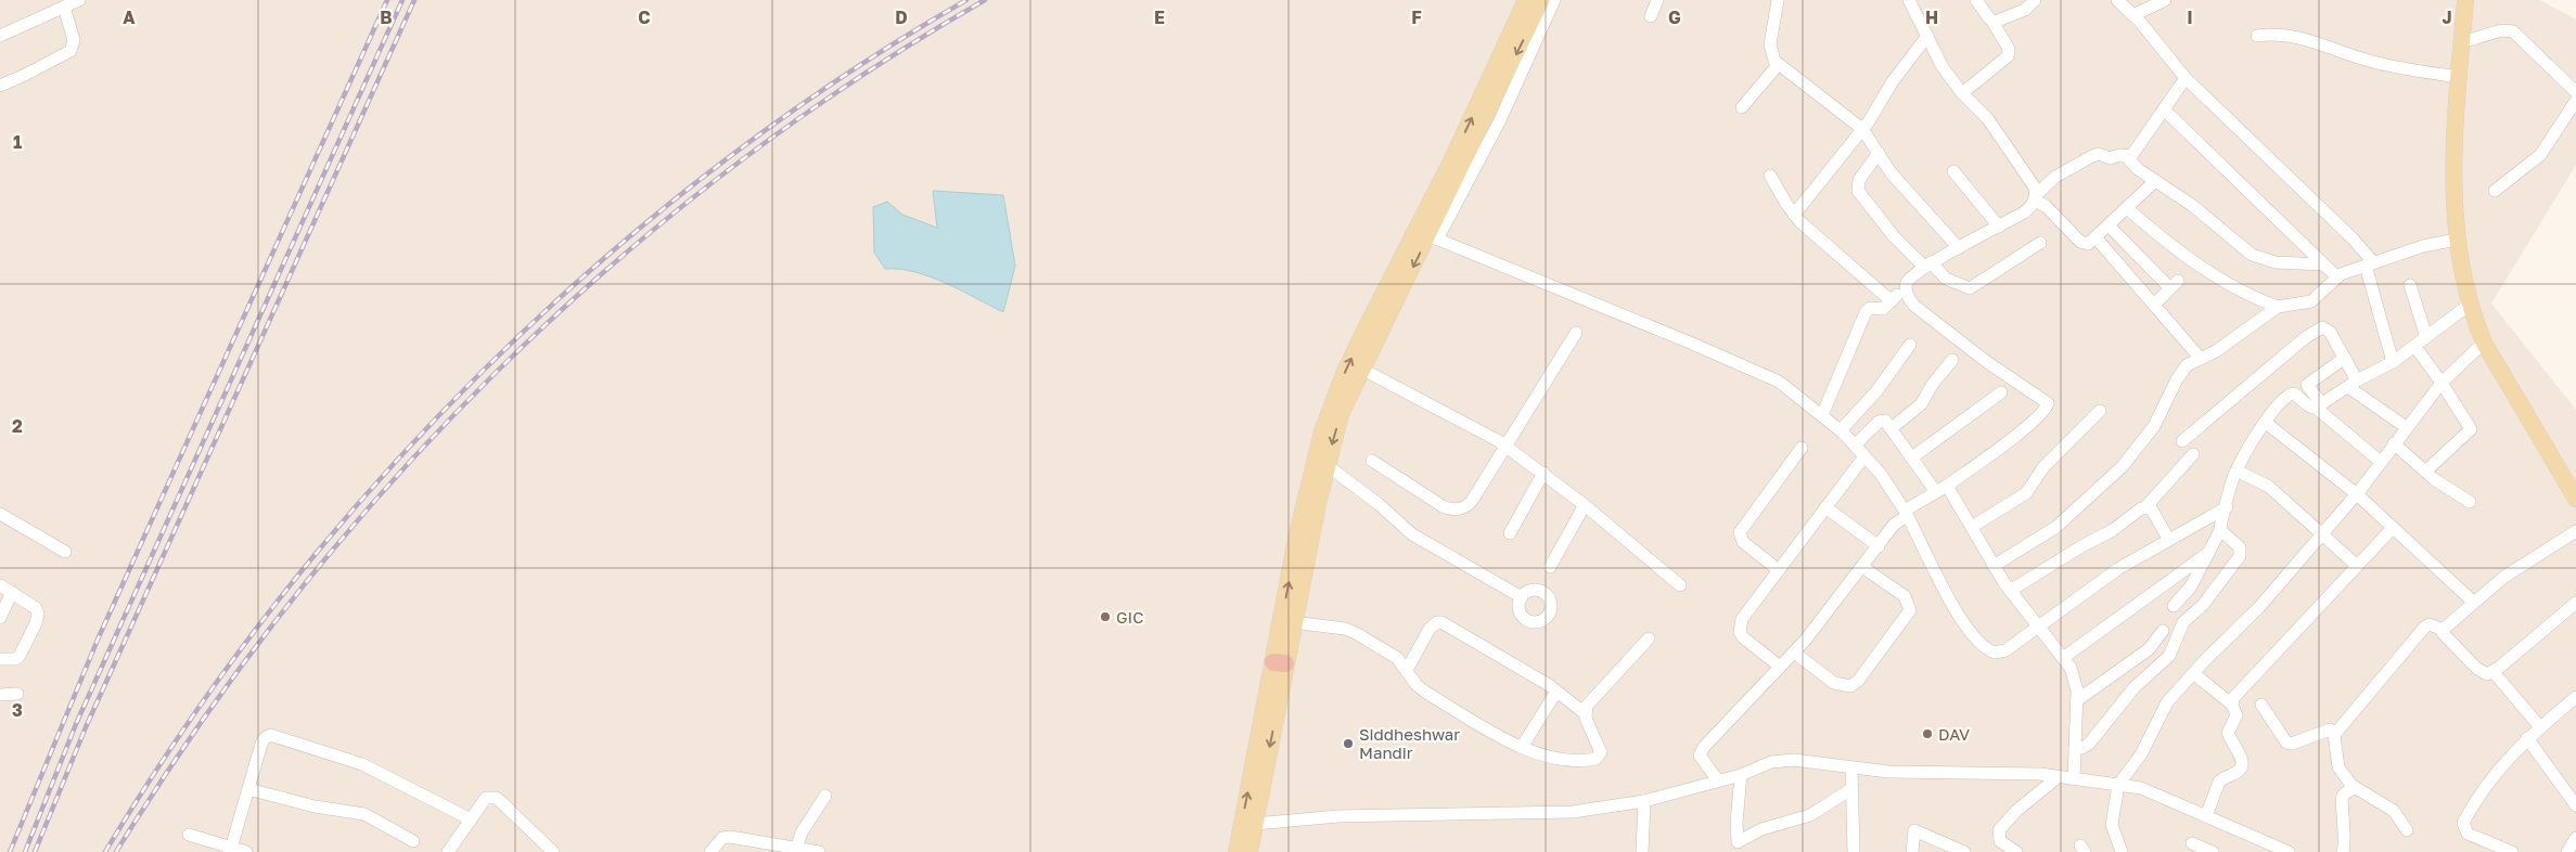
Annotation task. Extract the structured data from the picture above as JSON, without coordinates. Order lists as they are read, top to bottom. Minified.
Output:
{"places":["GIC","DAV","Siddheshwar Mandir"],"grid":{"columns":["A","B","C","D","E","F","G","H","I","J"],"rows":["1","2","3"]}}
